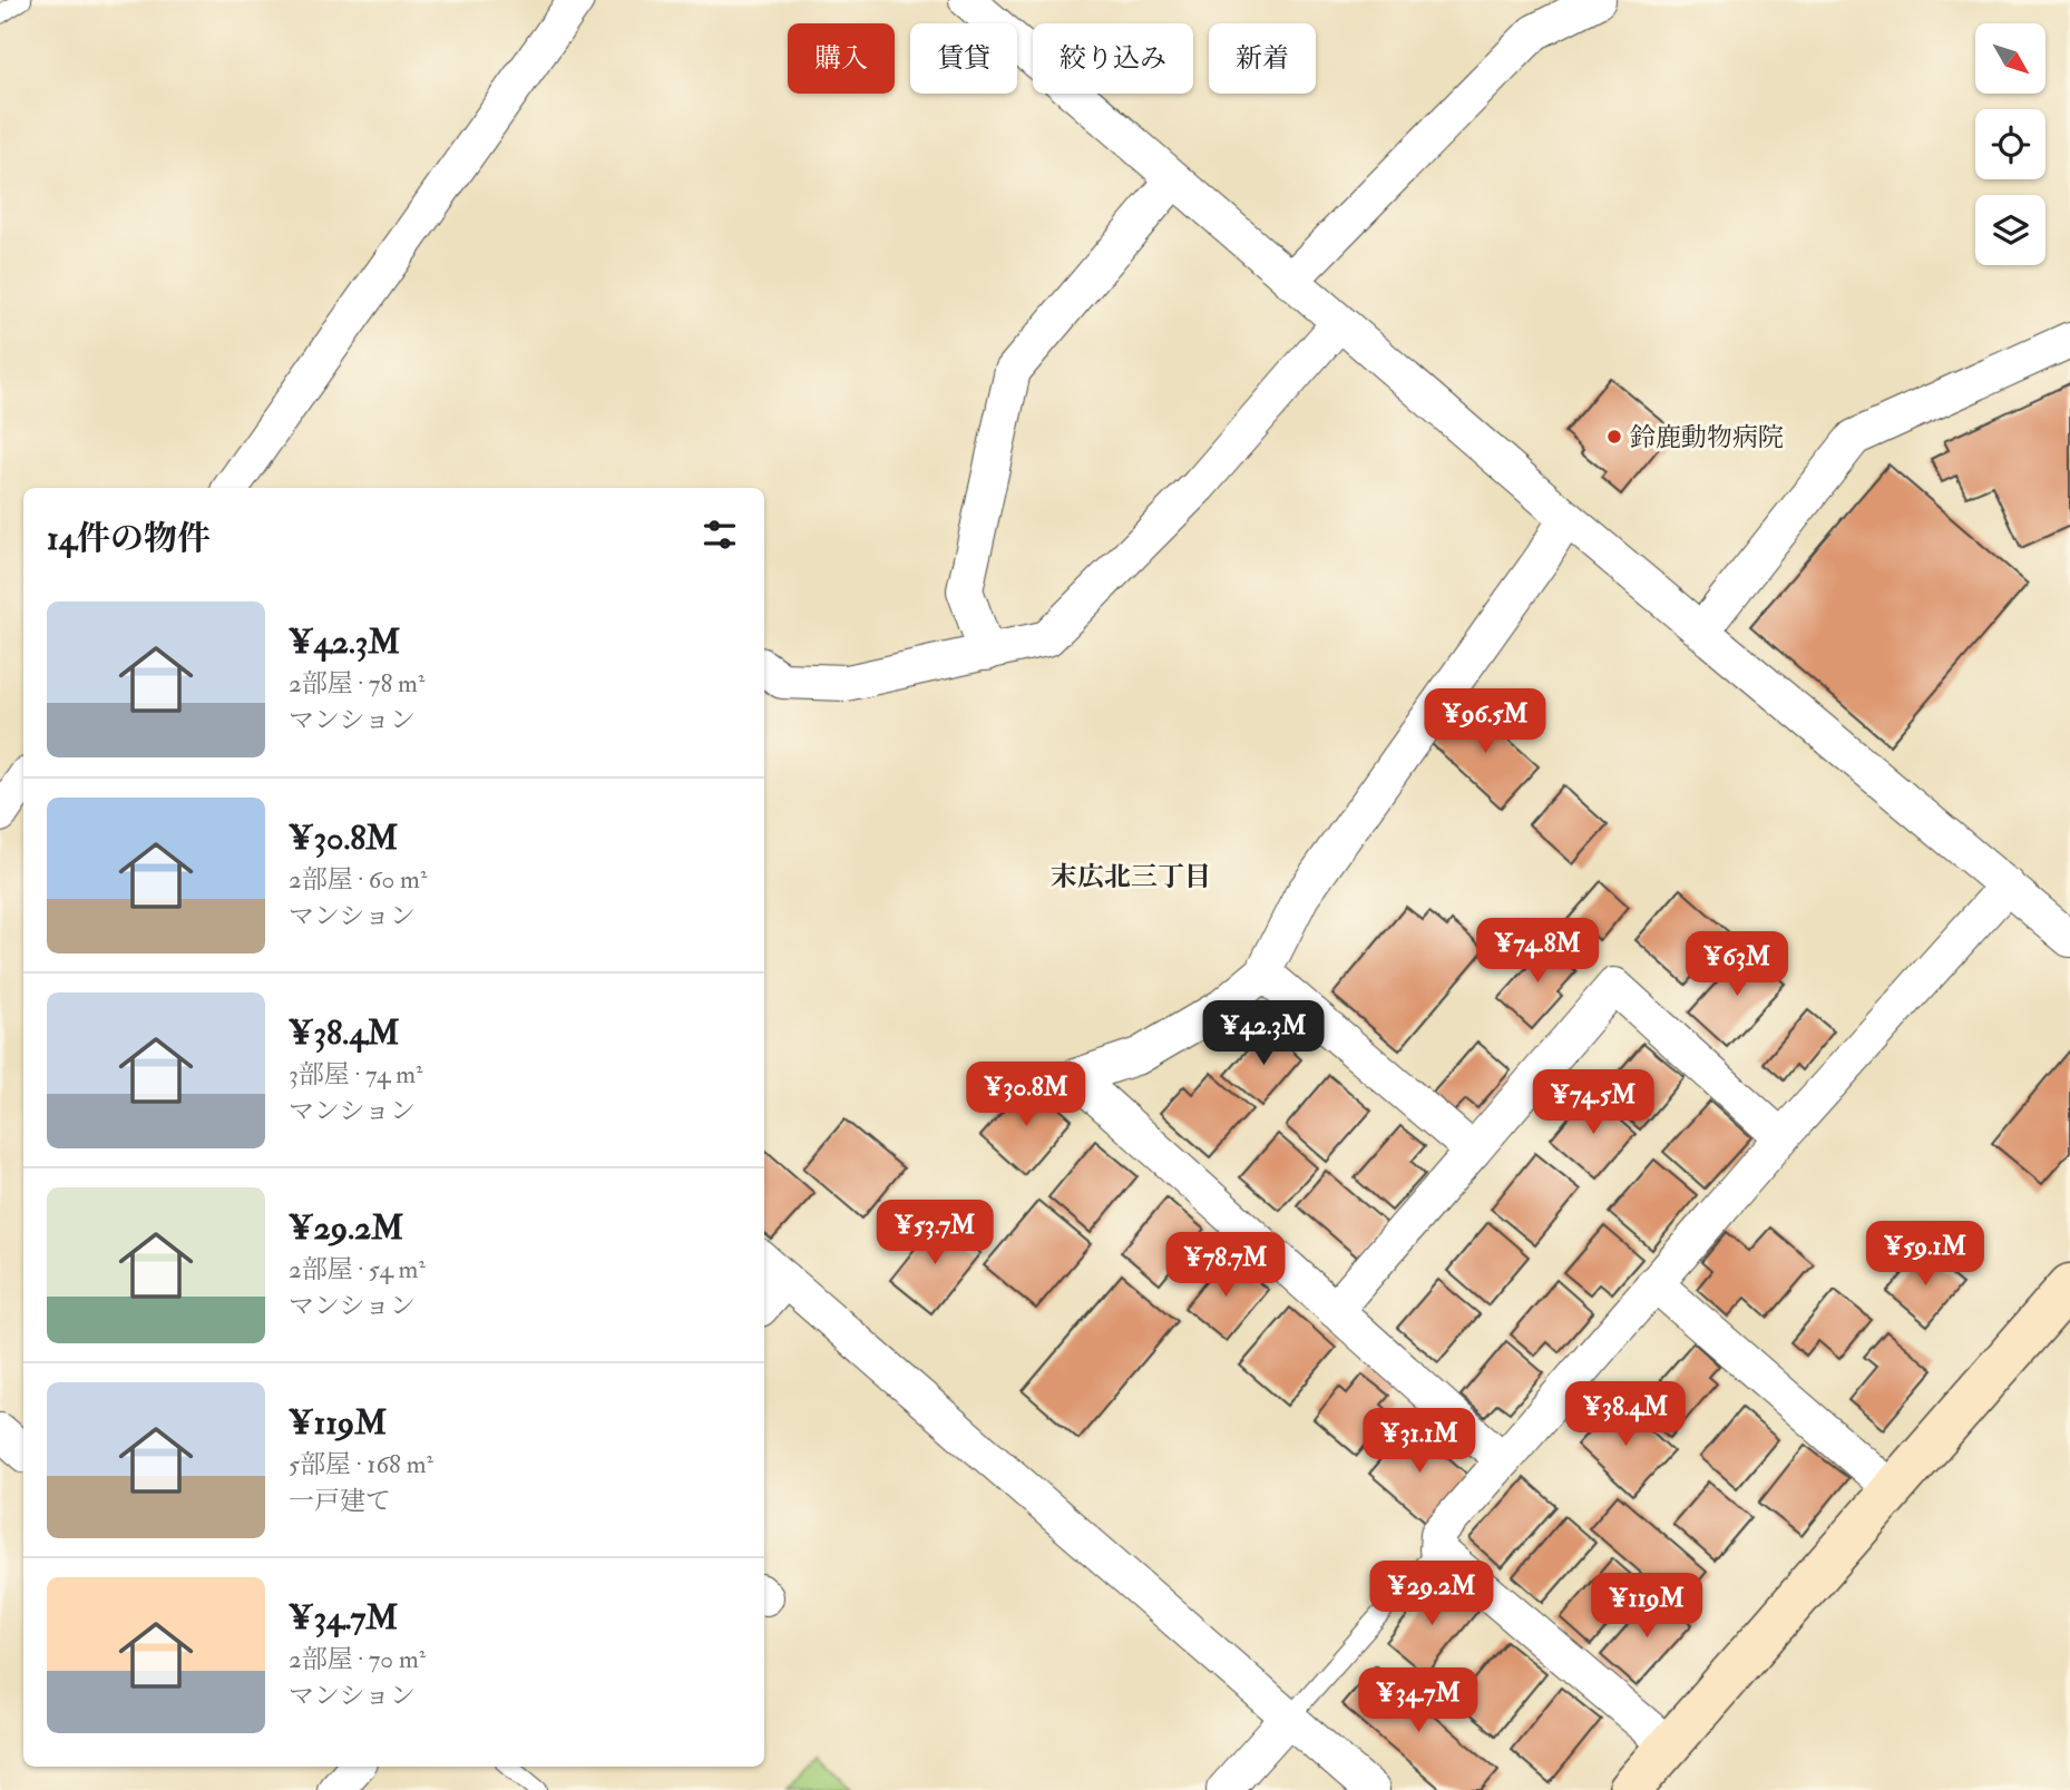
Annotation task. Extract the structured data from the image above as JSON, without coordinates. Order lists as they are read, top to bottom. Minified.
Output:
{"districts":["末広北三丁目"],"places":["鈴鹿動物病院"],"north":"bottom right","page":{"chip":["購入","賃貸","絞り込み","新着"],"heading":"14件の物件","list":[{"name":"¥42.3M","note":"2部屋 · 78 m² · マンション"},{"name":"¥30.8M","note":"2部屋 · 60 m² · マンション"},{"name":"¥38.4M","note":"3部屋 · 74 m² · マンション"},{"name":"¥29.2M","note":"2部屋 · 54 m² · マンション"},{"name":"¥119M","note":"5部屋 · 168 m² · 一戸建て"},{"name":"¥34.7M","note":"2部屋 · 70 m² · マンション"}],"price":["¥96.5M","¥74.8M","¥63M","¥42.3M","¥30.8M","¥74.5M","¥53.7M","¥59.1M","¥78.7M","¥38.4M","¥31.1M","¥29.2M","¥119M","¥34.7M"]}}
